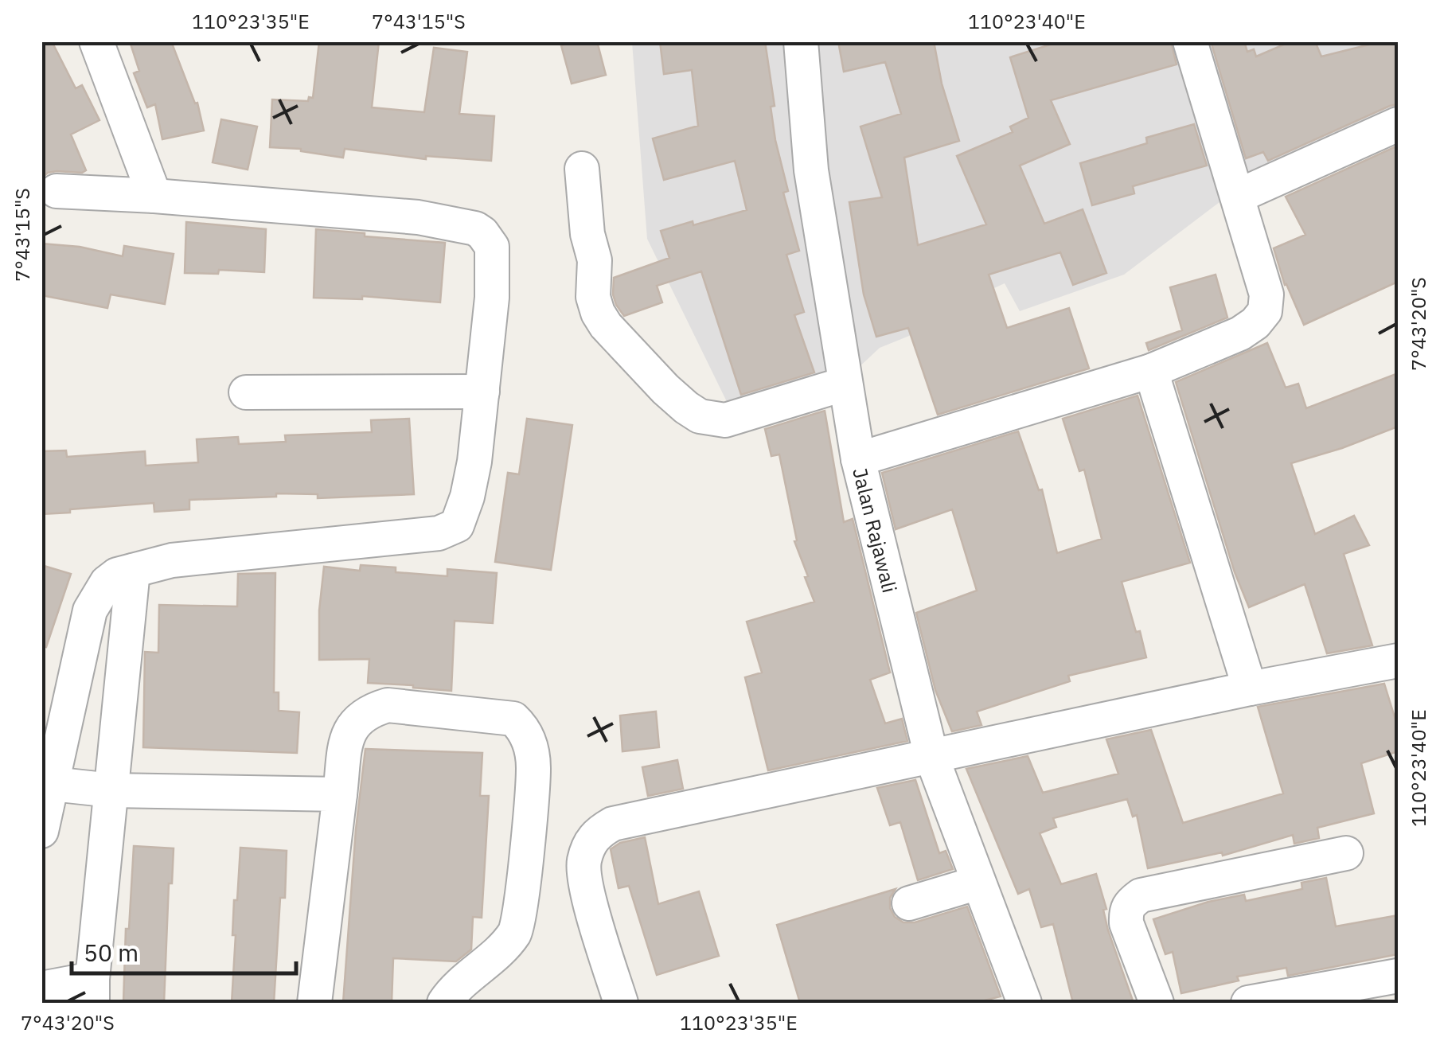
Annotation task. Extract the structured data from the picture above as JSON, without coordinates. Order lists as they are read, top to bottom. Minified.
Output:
{"streets":{"street":["Jalan Rajawali"]},"scale_bar":"50 m","coordinates":["110°23'35\"E","7°43'15\"S","110°23'40\"E","7°43'20\"S"]}
